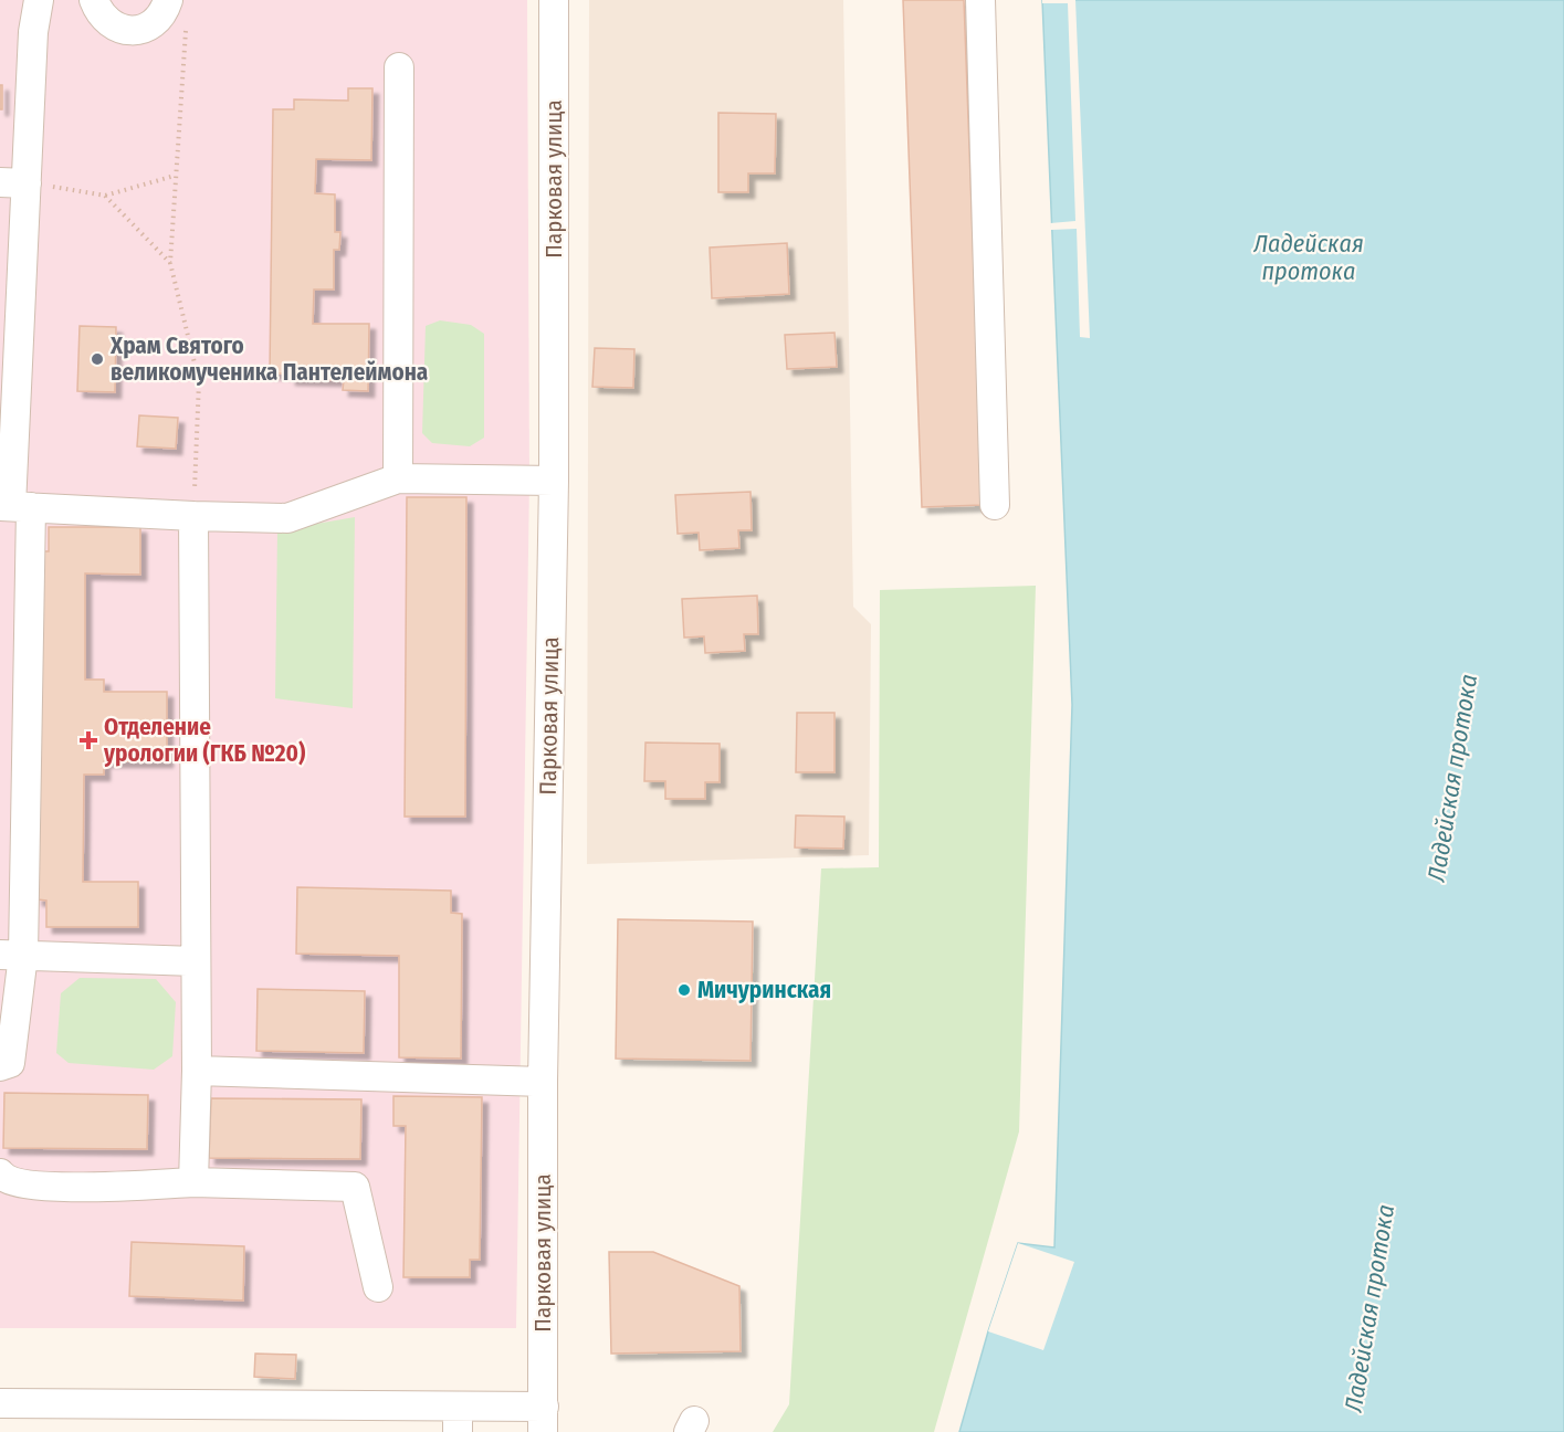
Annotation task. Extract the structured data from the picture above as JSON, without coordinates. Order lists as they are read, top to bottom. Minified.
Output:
{"streets":{"street":["Парковая улица"]},"water":["Ладейская протока"],"places":{"other":["Храм Святого великомученика Пантелеймона","Мичуринская"],"health":["Отделение урологии (ГКБ №20)"]}}
